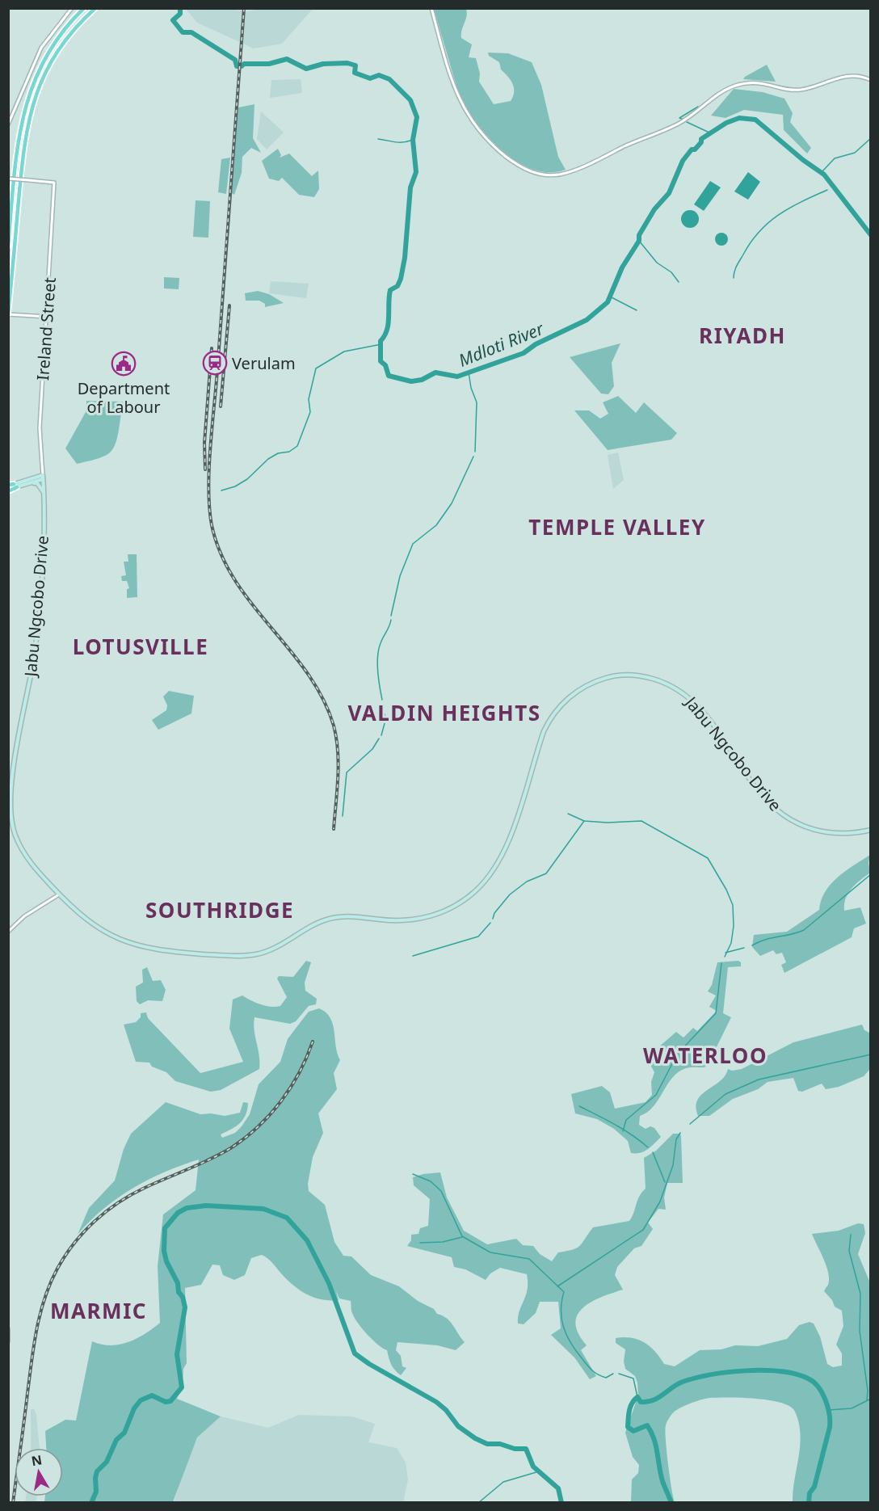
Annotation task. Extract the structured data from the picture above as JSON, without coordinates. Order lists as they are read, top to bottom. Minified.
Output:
{"streets":{"main road":["Jabu Ngcobo Drive"],"street":["Ireland Street"]},"crossings":[["Ireland Street","Jabu Ngcobo Drive"]],"districts":["RIYADH","TEMPLE VALLEY","LOTUSVILLE","VALDIN HEIGHTS","SOUTHRIDGE","WATERLOO","MARMIC"],"water":["Mdloti River"],"places":{"station":["Verulam"],"public building":["Department of Labour"]},"north":"top"}
